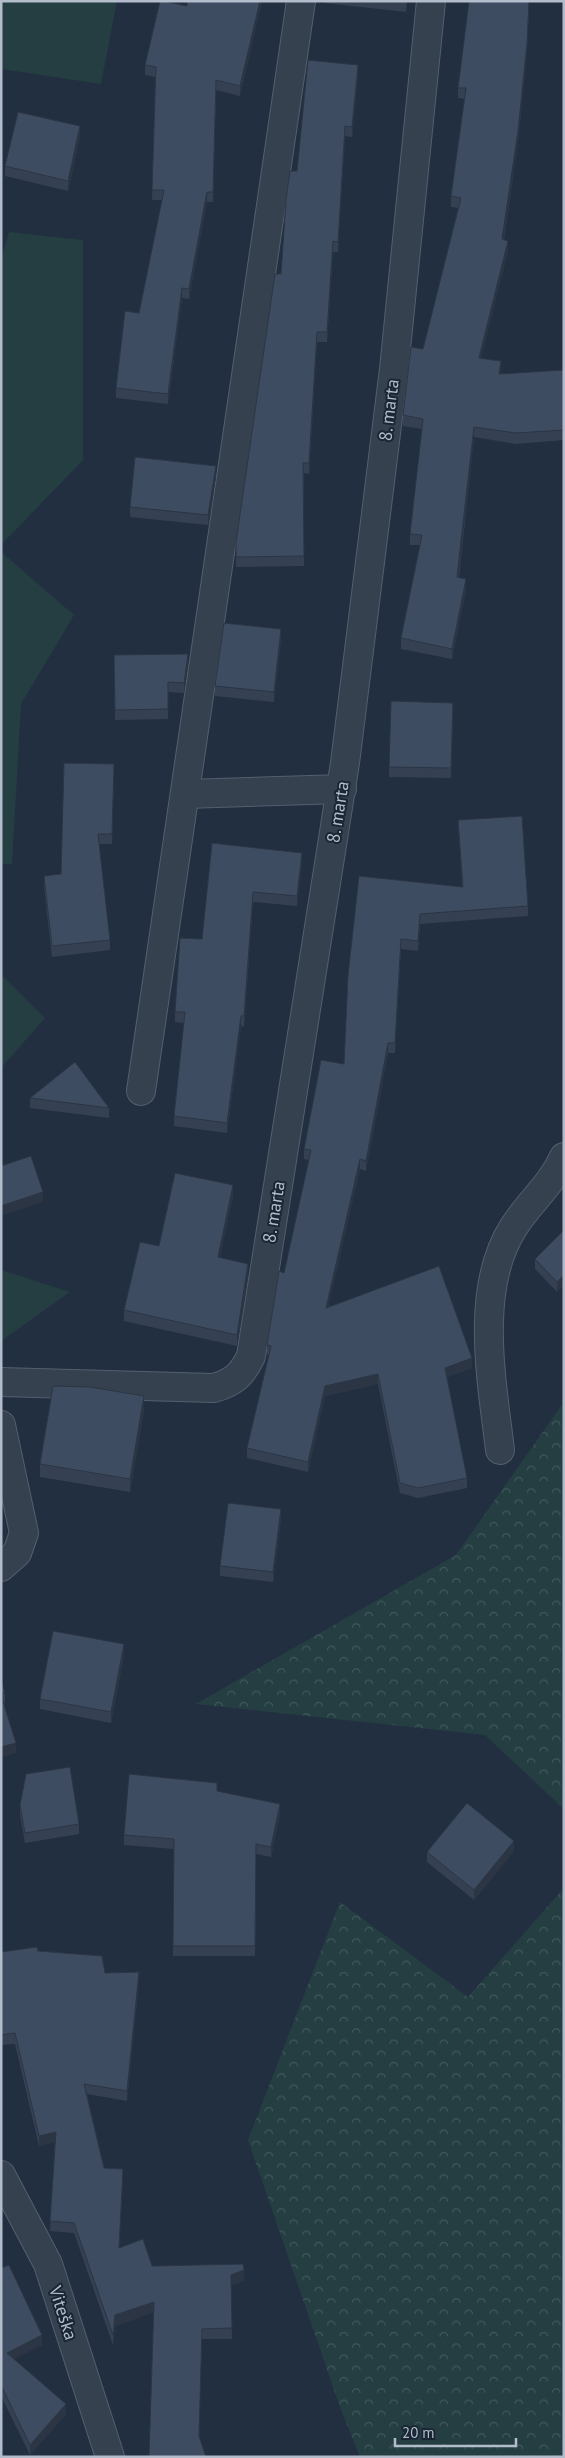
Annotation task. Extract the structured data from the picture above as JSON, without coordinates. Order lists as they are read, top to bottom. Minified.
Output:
{"streets":{"street":["8. marta","Viteška"]},"scale_bar":"20 m"}
